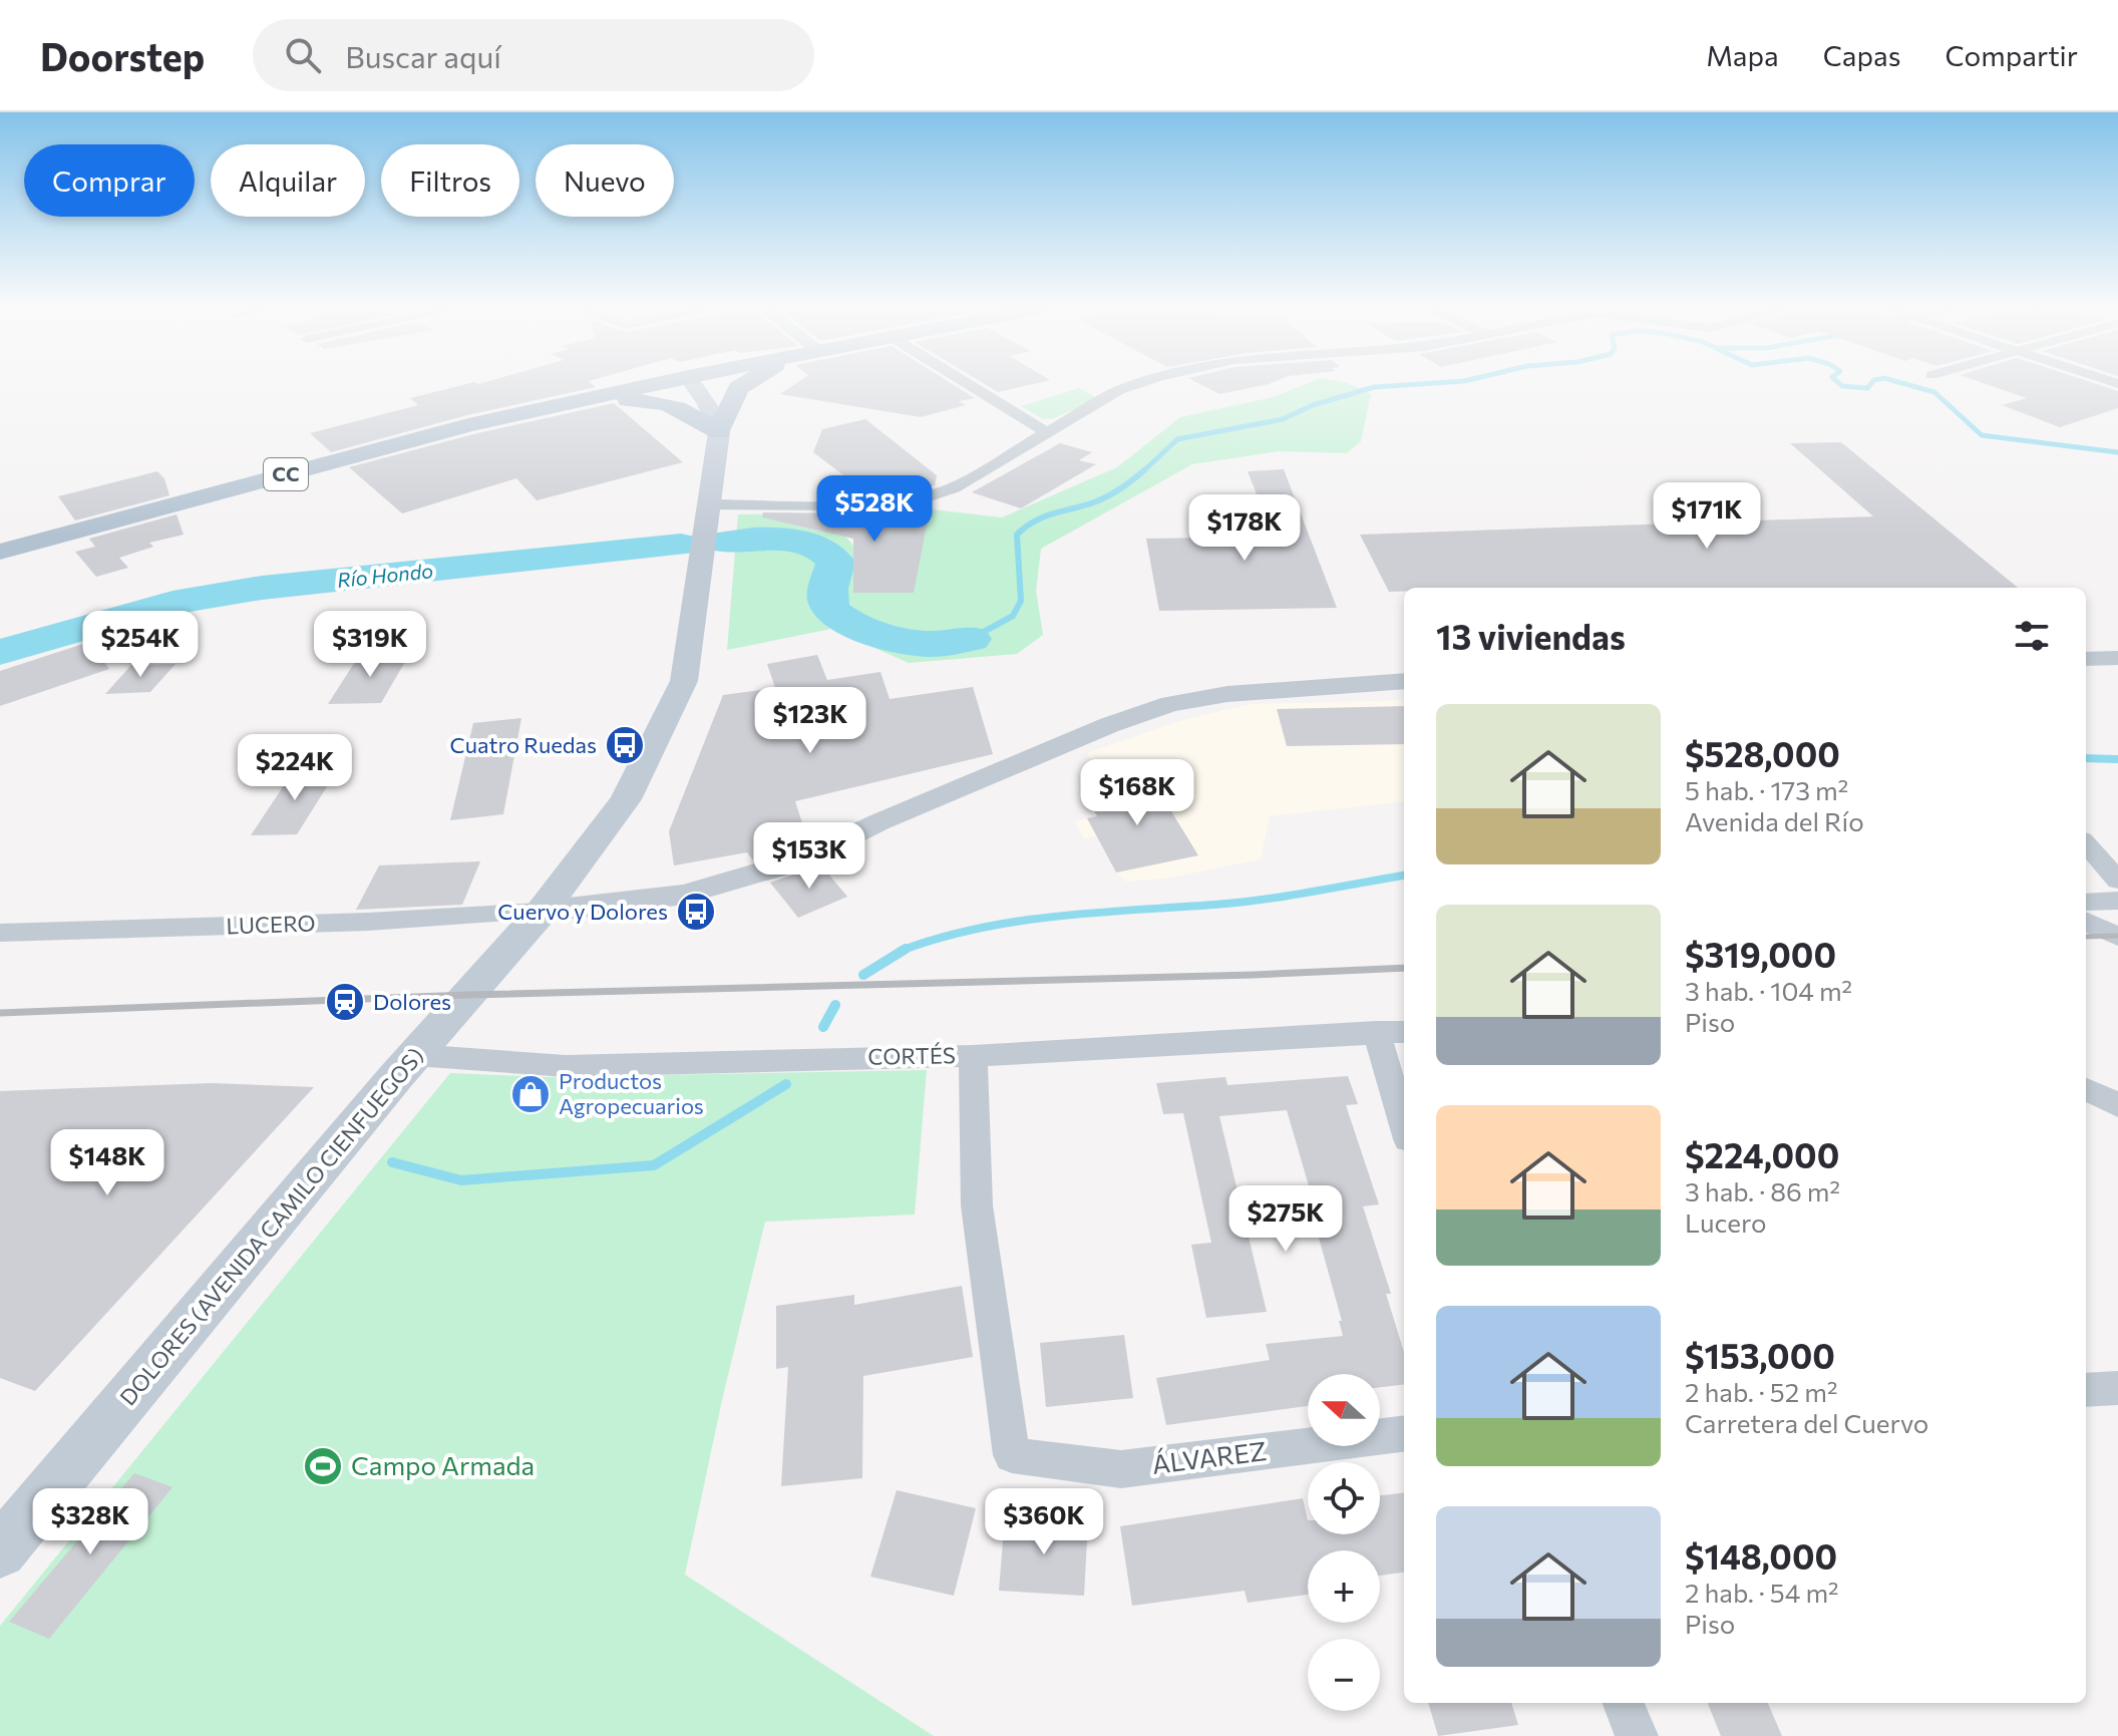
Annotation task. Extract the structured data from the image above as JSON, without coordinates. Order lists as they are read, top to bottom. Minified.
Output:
{"streets":{"main road":["CC","DOLORES (AVENIDA CAMILO CIENFUEGOS)"],"street":["LUCERO","CORTÉS","ÁLVAREZ"]},"crossings":[["LUCERO","DOLORES (AVENIDA CAMILO CIENFUEGOS)"],["CORTÉS","DOLORES (AVENIDA CAMILO CIENFUEGOS)"],["CORTÉS","ÁLVAREZ"]],"water":["Río Hondo"],"places":{"bus stop":["Cuatro Ruedas","Cuervo y Dolores"],"station":["Dolores"],"shop":["Productos Agropecuarios"],"sports":["Campo Armada"]},"north":"left","page":{"header":"Doorstep","search":"Buscar aquí","nav":["Mapa","Capas","Compartir"],"chip":["Comprar","Alquilar","Filtros","Nuevo"],"price":["$528K","$171K","$178K","$254K","$319K","$123K","$224K","$168K","$153K","$148K","$275K","$328K","$360K"],"heading":"13 viviendas","list":[{"name":"$528,000","note":"5 hab. · 173 m² · Avenida del Río"},{"name":"$319,000","note":"3 hab. · 104 m² · Piso"},{"name":"$224,000","note":"3 hab. · 86 m² · Lucero"},{"name":"$153,000","note":"2 hab. · 52 m² · Carretera del Cuervo"},{"name":"$148,000","note":"2 hab. · 54 m² · Piso"}],"map_buttons":["+","−"]}}
